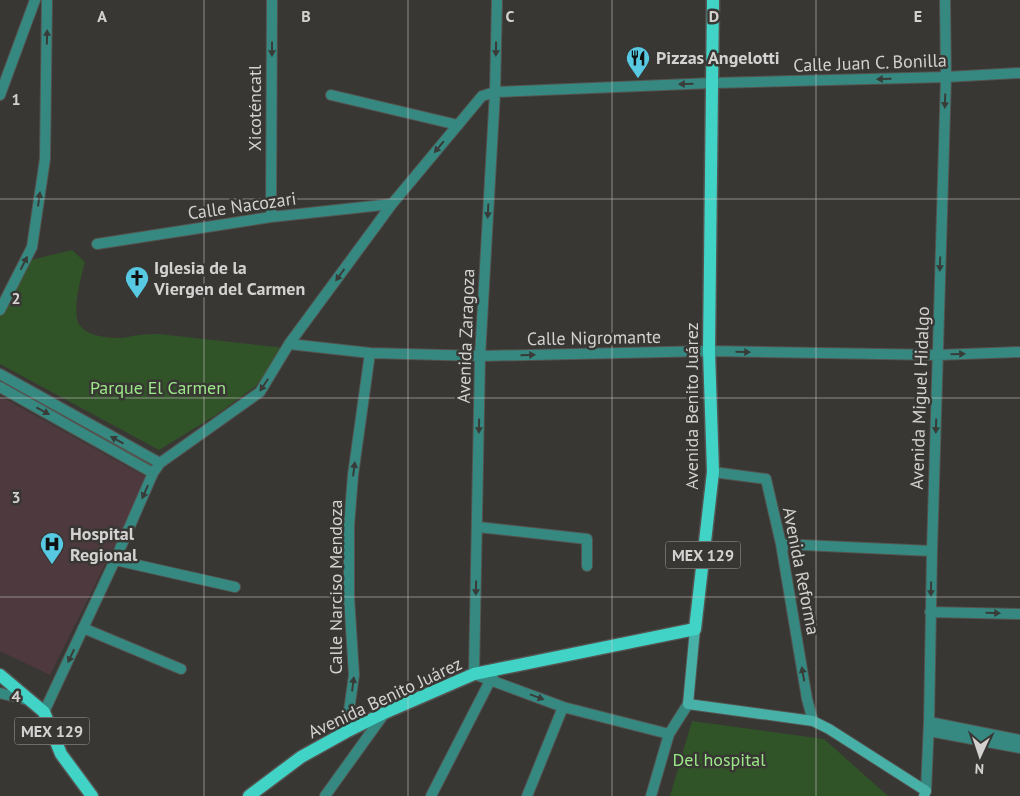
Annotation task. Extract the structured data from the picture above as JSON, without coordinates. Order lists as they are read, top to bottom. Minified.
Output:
{"streets":{"main road":["Avenida Benito Juárez","MEX 129"],"street":["Calle Juan C. Bonilla","Xicoténcatl","Calle Nacozari","Avenida Zaragoza","Calle Nigromante","Avenida Miguel Hidalgo","Avenida Reforma","Calle Narciso Mendoza"]},"crossings":[["Calle Juan C. Bonilla","Avenida Zaragoza"],["Calle Juan C. Bonilla","Avenida Miguel Hidalgo"],["Calle Juan C. Bonilla","Avenida Benito Juárez"],["Xicoténcatl","Calle Nacozari"],["Avenida Zaragoza","Calle Nigromante"],["Avenida Zaragoza","Avenida Benito Juárez"],["Calle Nigromante","Avenida Miguel Hidalgo"],["Calle Nigromante","Avenida Benito Juárez"],["Calle Nigromante","Calle Narciso Mendoza"],["Avenida Benito Juárez","Avenida Reforma"],["Avenida Benito Juárez","Calle Narciso Mendoza"]],"one_way":["Calle Juan C. Bonilla","Xicoténcatl","Avenida Zaragoza","Calle Nigromante","Avenida Miguel Hidalgo","Avenida Reforma","Calle Narciso Mendoza"],"parks":["Parque El Carmen","Del hospital"],"places":{"restaurant":["Pizzas Angelotti"],"church":["Iglesia de la Viergen del Carmen"],"hospital":["Hospital Regional"]},"north":"bottom","grid":{"columns":["A","B","C","D","E"],"rows":["1","2","3","4"]}}
